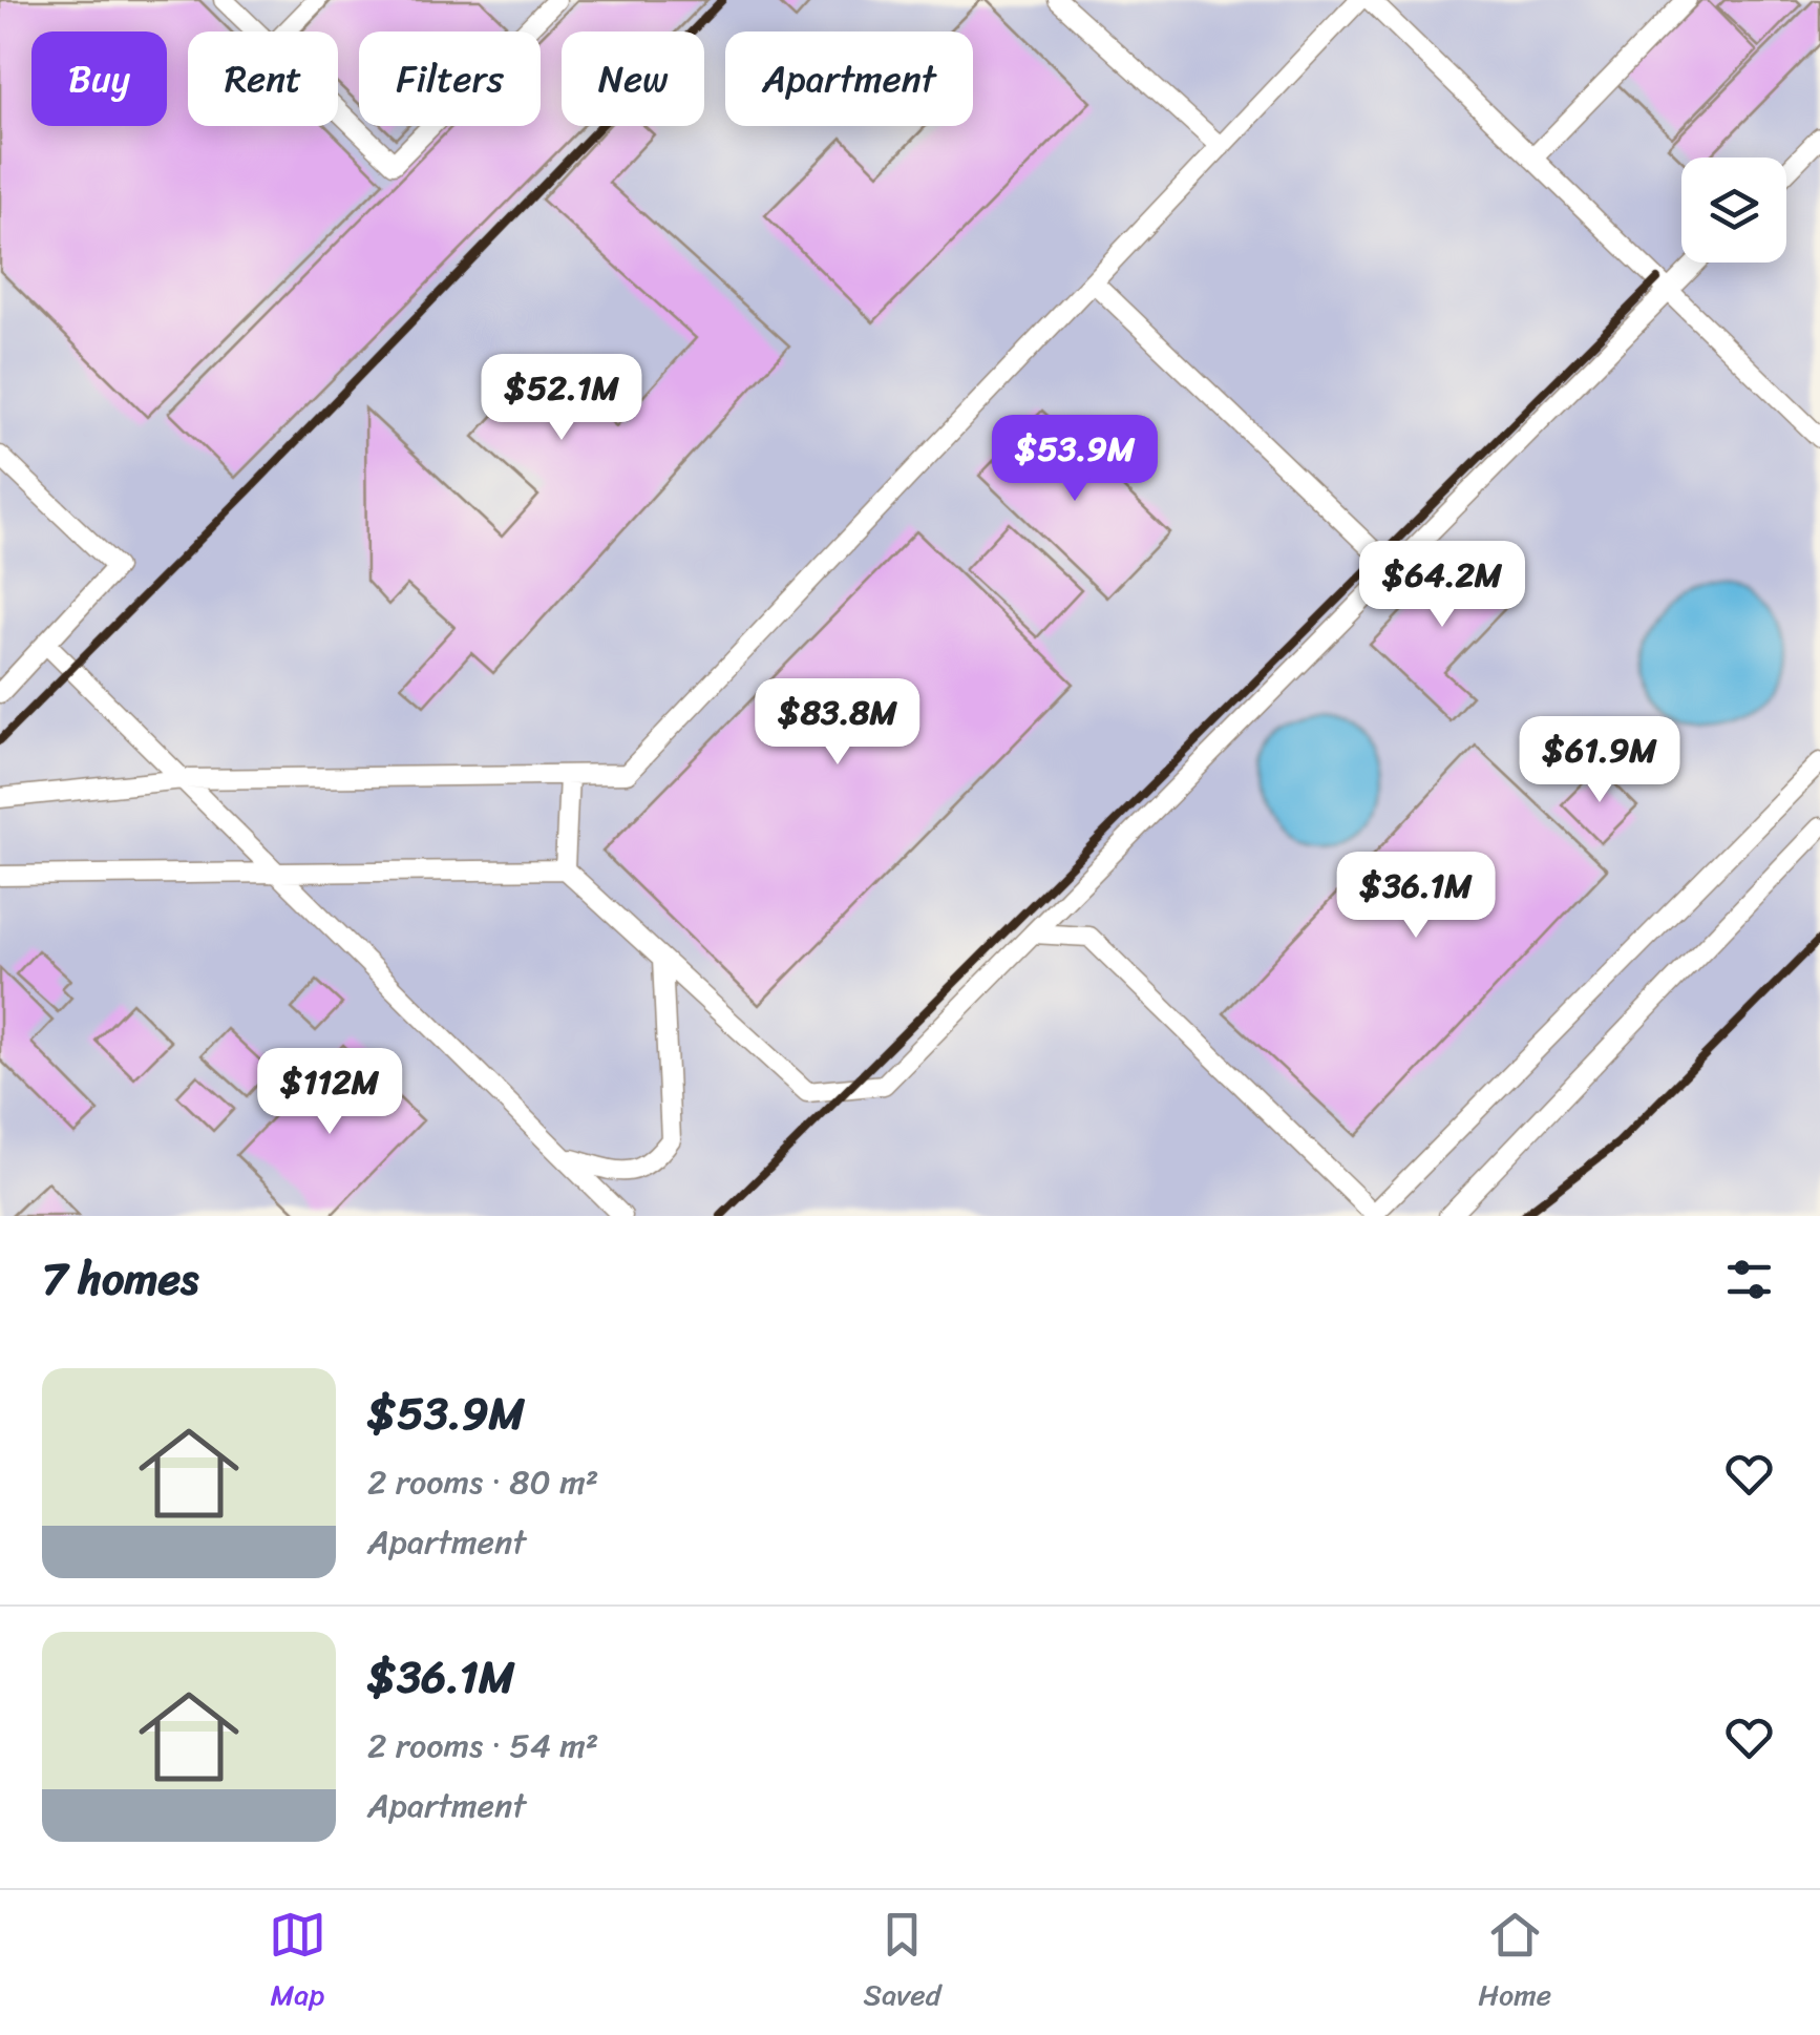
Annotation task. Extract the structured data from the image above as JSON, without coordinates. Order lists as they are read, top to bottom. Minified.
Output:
{"page":{"chip":["Buy","Rent","Filters","New","Apartment"],"price":["$52.1M","$53.9M","$64.2M","$83.8M","$61.9M","$36.1M","$112M"],"heading":"7 homes","list":[{"name":"$53.9M","note":"2 rooms · 80 m² · Apartment"},{"name":"$36.1M","note":"2 rooms · 54 m² · Apartment"}],"tabs":["Map","Saved","Home"]}}
